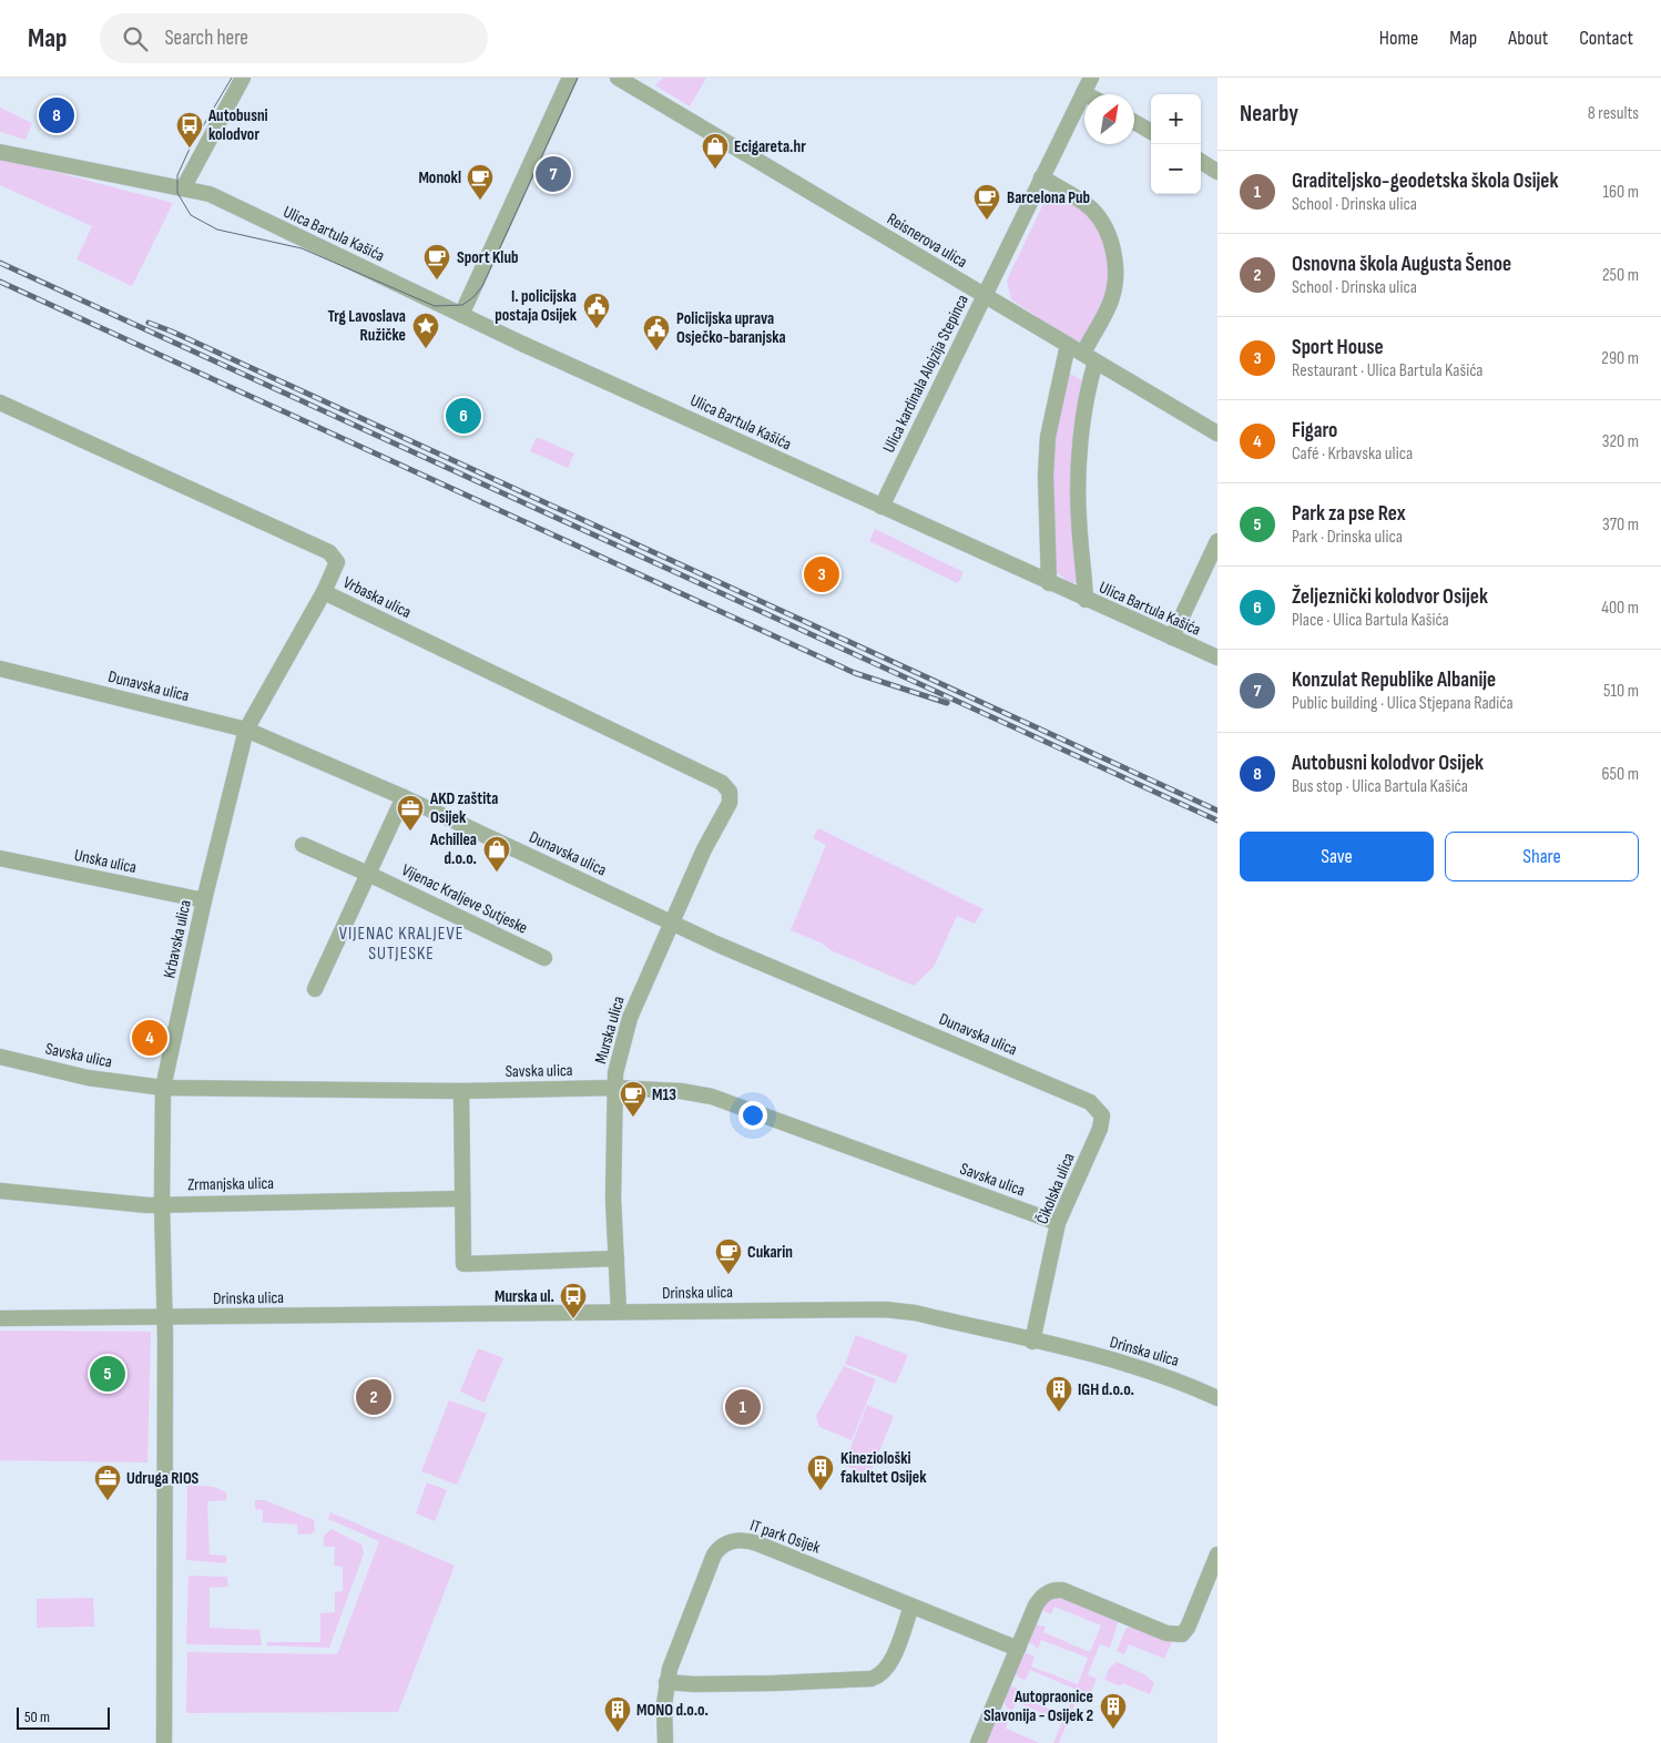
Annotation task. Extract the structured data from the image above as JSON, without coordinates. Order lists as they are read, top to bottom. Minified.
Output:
{"streets":{"street":["Ulica Bartula Kašića","Reisnerova ulica","Ulica kardinala Alojzija Stepinca","Vrbaska ulica","Dunavska ulica","Unska ulica","Vijenac Kraljeve Sutjeske","Krbavska ulica","Murska ulica","Savska ulica","Zrmanjska ulica","Čikolska ulica","Drinska ulica","IT park Osijek"]},"crossings":[["Ulica Bartula Kašića","Ulica kardinala Alojzija Stepinca"],["Reisnerova ulica","Ulica kardinala Alojzija Stepinca"],["Vrbaska ulica","Krbavska ulica"],["Vrbaska ulica","Murska ulica"],["Dunavska ulica","Krbavska ulica"],["Dunavska ulica","Murska ulica"],["Dunavska ulica","Čikolska ulica"],["Unska ulica","Krbavska ulica"],["Krbavska ulica","Savska ulica"],["Krbavska ulica","Zrmanjska ulica"],["Krbavska ulica","Drinska ulica"],["Murska ulica","Savska ulica"],["Murska ulica","Drinska ulica"],["Savska ulica","Čikolska ulica"],["Čikolska ulica","Drinska ulica"]],"districts":["VIJENAC KRALJEVE SUTJESKE"],"places":{"bus stop":["Autobusni kolodvor","Murska ul."],"shop":["Ecigareta.hr","Achillea d.o.o."],"cafe":["Monokl","Barcelona Pub","Sport Klub","M13","Cukarin"],"public building":["I. policijska postaja Osijek","Policijska uprava Osječko-baranjska"],"place":["Trg Lavoslava Ružičke"],"office":["AKD zaštita Osijek","Udruga RIOS"],"building":["IGH d.o.o.","Kineziološki fakultet Osijek","Autopraonice Slavonija - Osijek 2","MONO d.o.o."]},"scale_bar":"50 m","north":"top right","page":{"header":"Map","search":"Search here","nav":["Home","Map","About","Contact"],"heading":["Nearby","8 results"],"map_buttons":["+","−"],"pins":["8","7","6","3","4","5","2","1"],"list":[{"mark":"1","name":"Graditeljsko-geodetska škola Osijek","note":"School · Drinska ulica","value":"160 m"},{"mark":"2","name":"Osnovna škola Augusta Šenoe","note":"School · Drinska ulica","value":"250 m"},{"mark":"3","name":"Sport House","note":"Restaurant · Ulica Bartula Kašića","value":"290 m"},{"mark":"4","name":"Figaro","note":"Café · Krbavska ulica","value":"320 m"},{"mark":"5","name":"Park za pse Rex","note":"Park · Drinska ulica","value":"370 m"},{"mark":"6","name":"Željeznički kolodvor Osijek","note":"Place · Ulica Bartula Kašića","value":"400 m"},{"mark":"7","name":"Konzulat Republike Albanije","note":"Public building · Ulica Stjepana Radića","value":"510 m"},{"mark":"8","name":"Autobusni kolodvor Osijek","note":"Bus stop · Ulica Bartula Kašića","value":"650 m"}],"buttons":["Save","Share"],"scale":"50 m"}}
